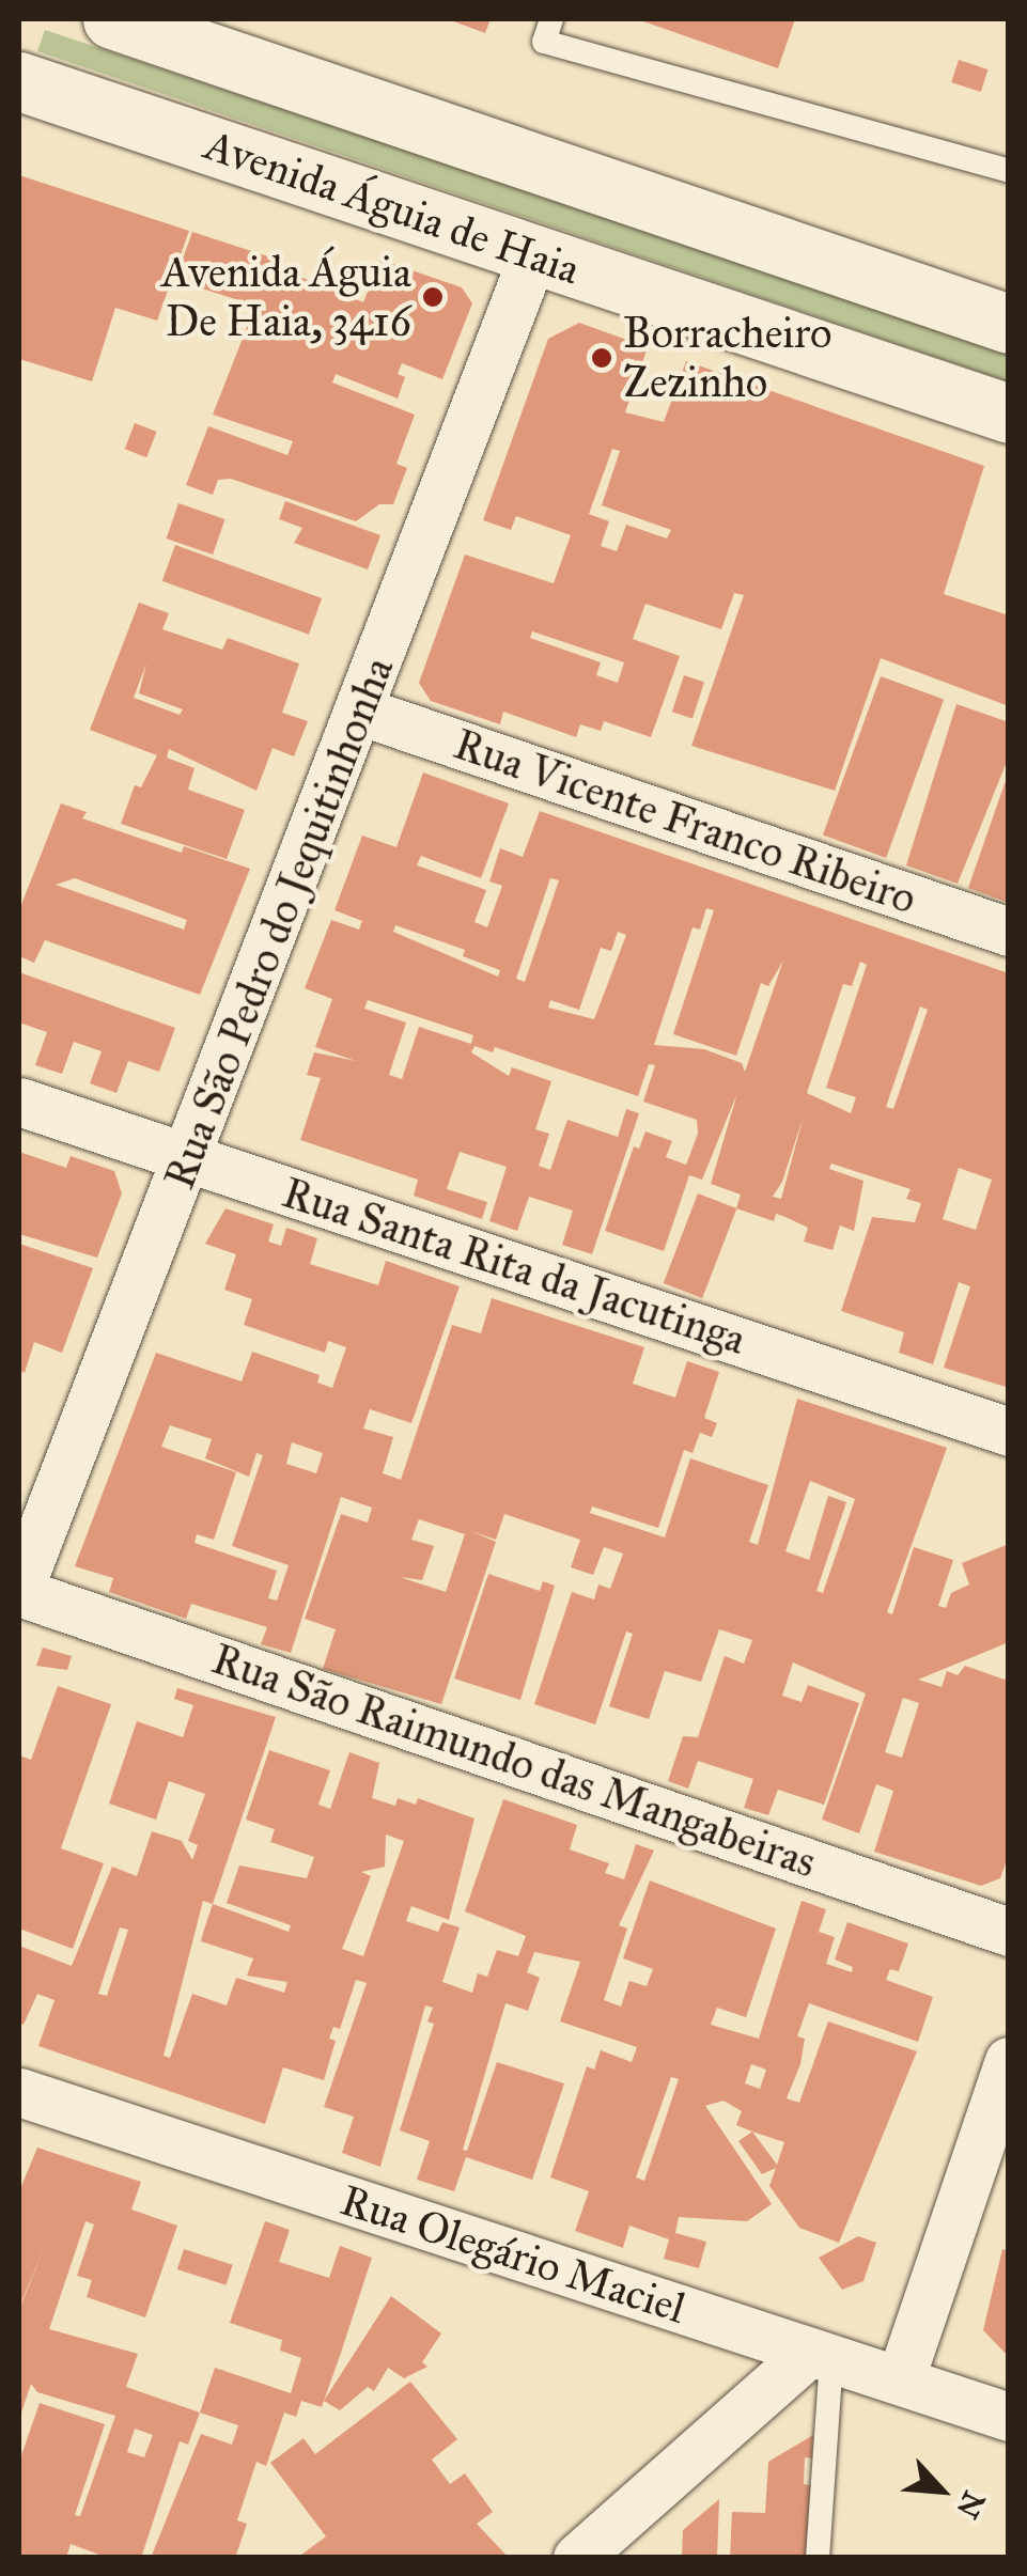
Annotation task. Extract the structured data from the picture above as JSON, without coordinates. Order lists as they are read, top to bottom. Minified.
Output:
{"streets":{"main road":["Avenida Águia de Haia"],"street":["Rua Vicente Franco Ribeiro","Rua São Pedro do Jequitinhonha","Rua Santa Rita da Jacutinga","Rua São Raimundo das Mangabeiras","Rua Olegário Maciel"]},"crossings":[["Avenida Águia de Haia","Rua São Pedro do Jequitinhonha"],["Rua Vicente Franco Ribeiro","Rua São Pedro do Jequitinhonha"],["Rua São Pedro do Jequitinhonha","Rua Santa Rita da Jacutinga"],["Rua São Pedro do Jequitinhonha","Rua São Raimundo das Mangabeiras"]],"places":["Avenida Águia De Haia, 3416","Borracheiro Zezinho"],"north":"bottom right"}
